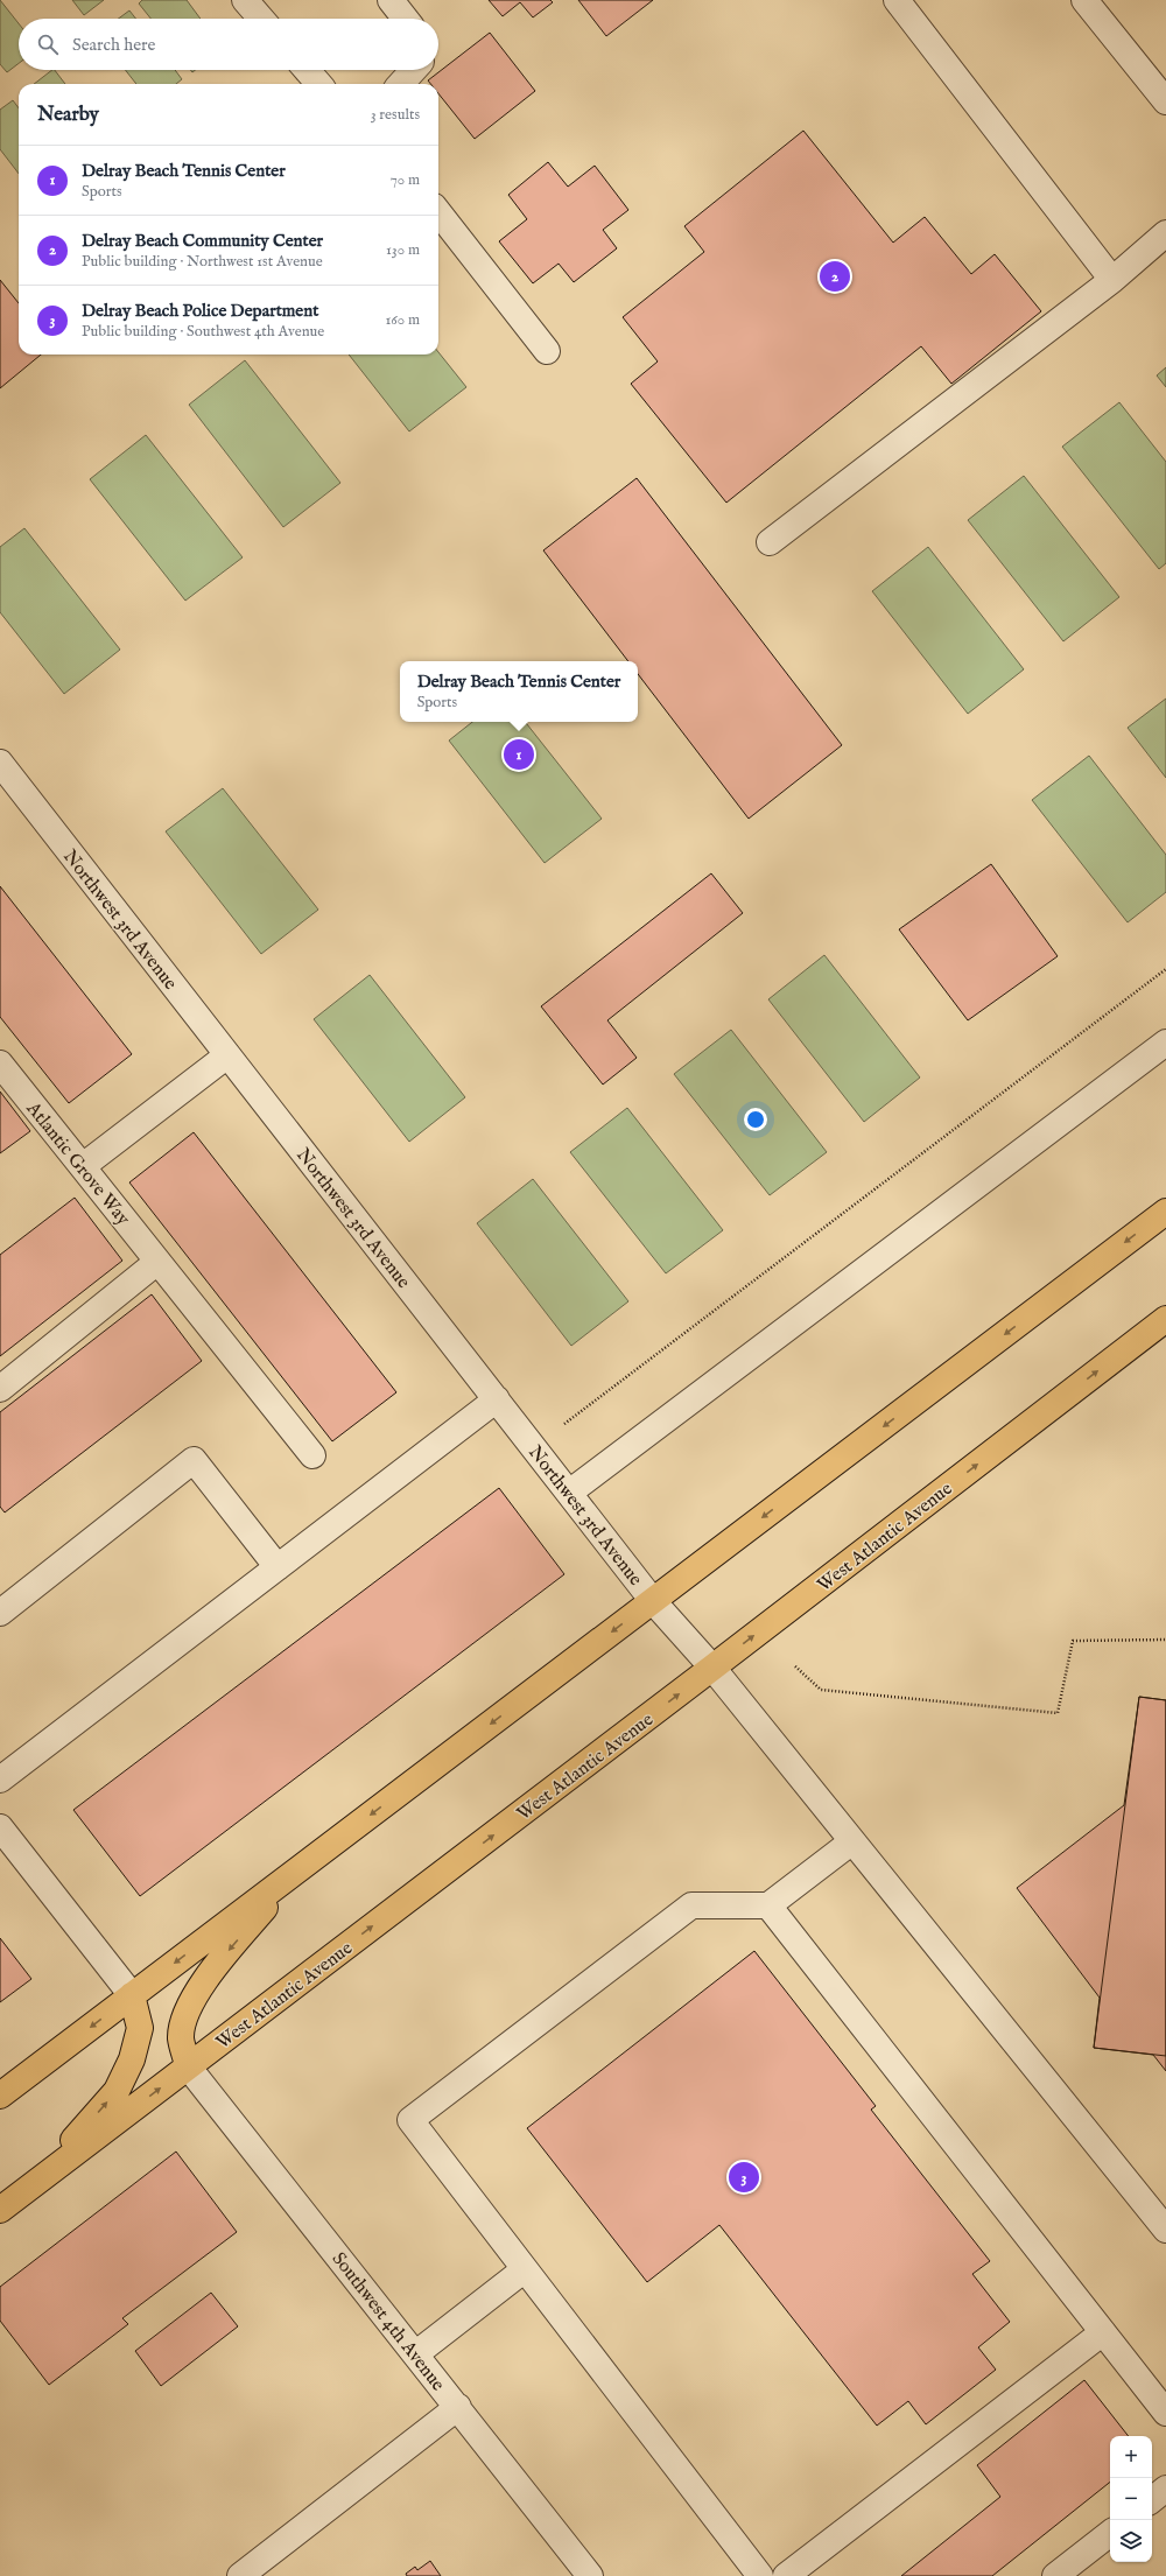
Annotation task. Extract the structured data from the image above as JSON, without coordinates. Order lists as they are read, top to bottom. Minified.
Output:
{"streets":{"main road":["West Atlantic Avenue"],"street":["Northwest 3rd Avenue","Atlantic Grove Way","Southwest 4th Avenue"]},"crossings":[["Northwest 3rd Avenue","West Atlantic Avenue"],["West Atlantic Avenue","Southwest 4th Avenue"]],"page":{"search":"Search here","heading":["Nearby","3 results"],"list":[{"mark":"1","name":"Delray Beach Tennis Center","note":"Sports","value":"70 m"},{"mark":"2","name":"Delray Beach Community Center","note":"Public building · Northwest 1st Avenue","value":"130 m"},{"mark":"3","name":"Delray Beach Police Department","note":"Public building · Southwest 4th Avenue","value":"160 m"}],"pins":["2","1","3"],"popup":["Delray Beach Tennis Center","Sports"],"map_buttons":["+","−"]}}
